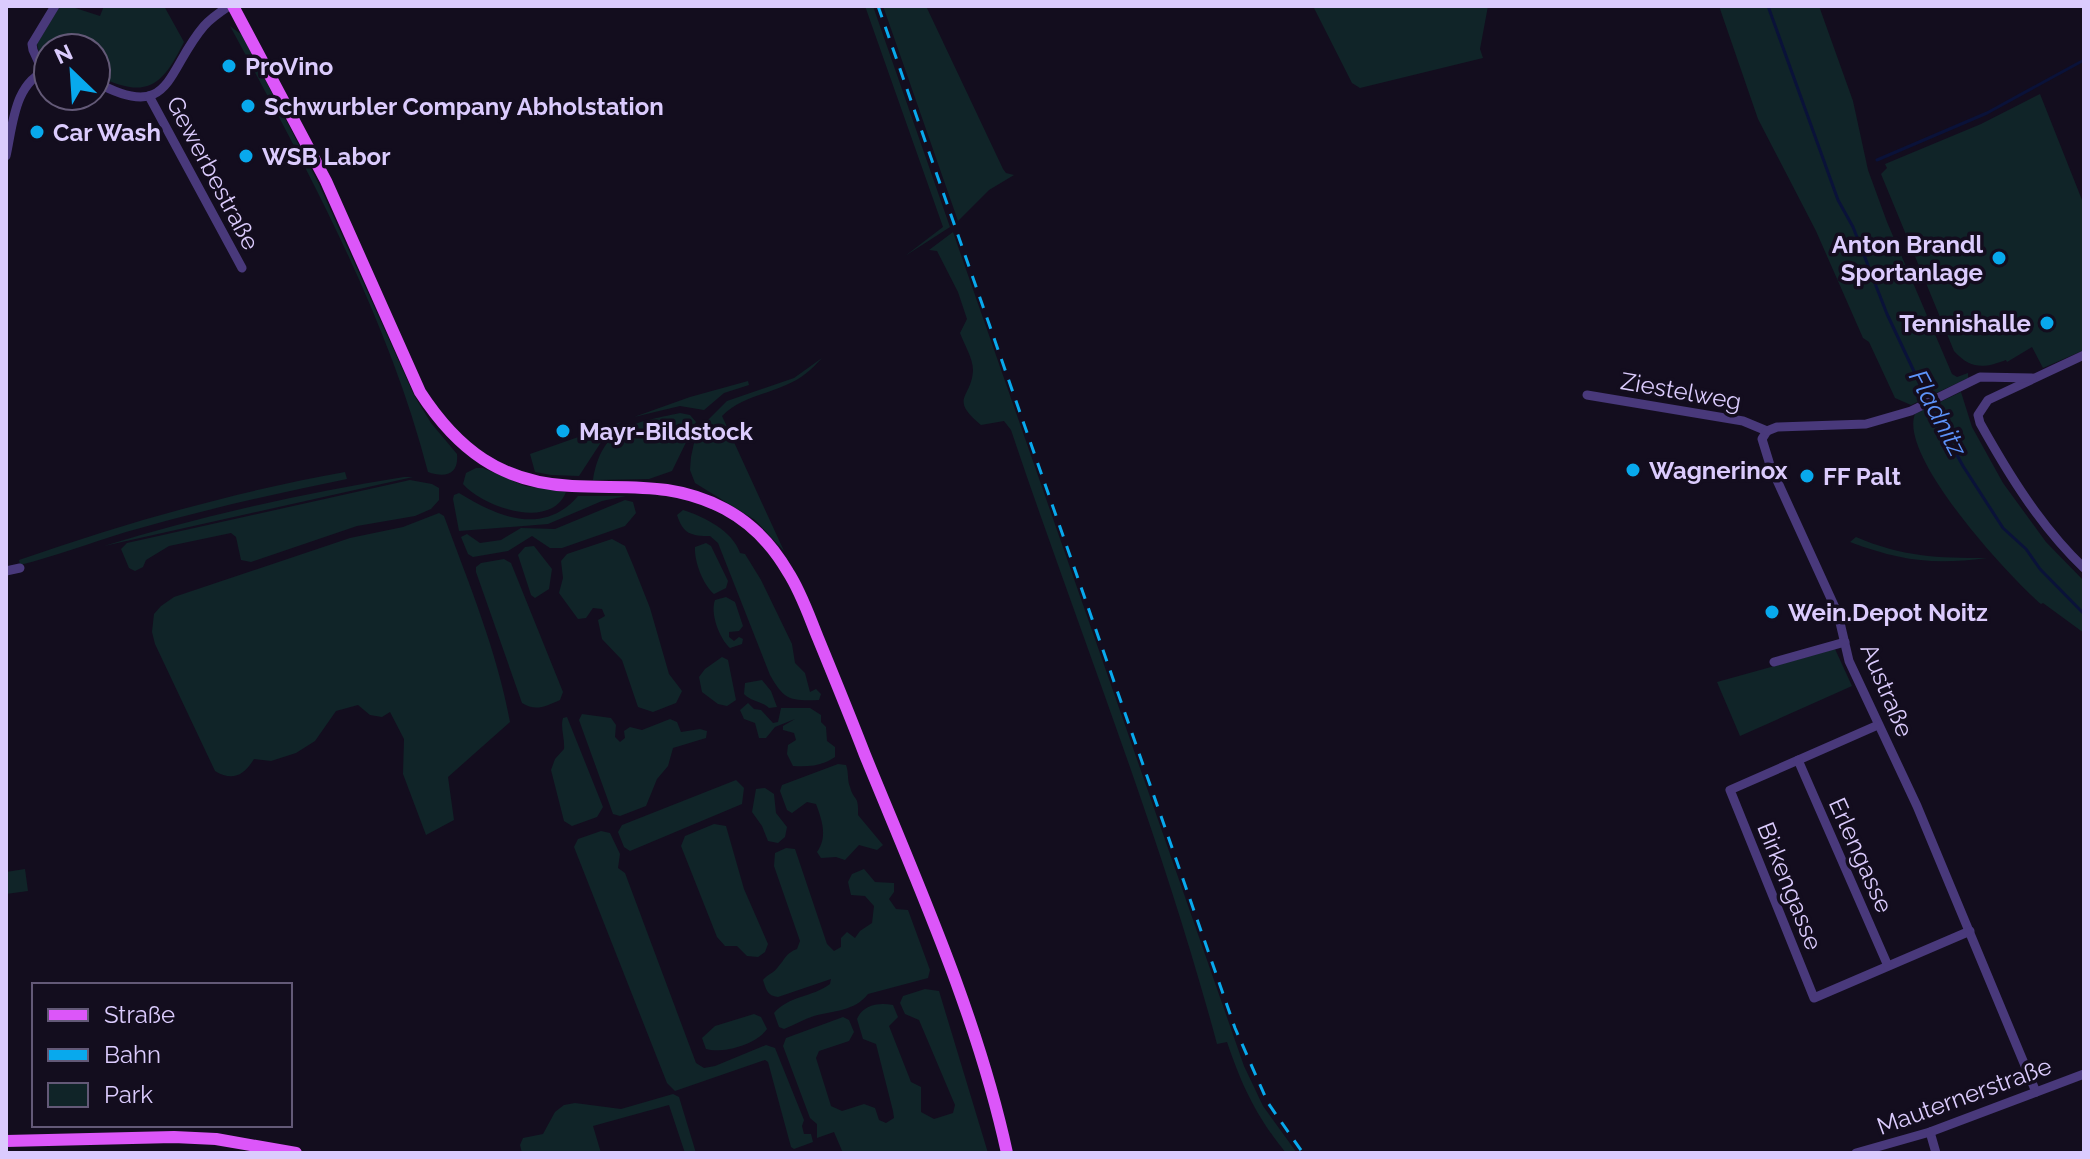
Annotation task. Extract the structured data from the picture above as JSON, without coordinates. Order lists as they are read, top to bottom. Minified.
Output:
{"streets":{"street":["Gewerbestraße","Ziestelweg","Austraße","Erlengasse","Birkengasse","Mauternerstraße"]},"crossings":[["Ziestelweg","Austraße"],["Austraße","Mauternerstraße"],["Erlengasse","Birkengasse"]],"water":["Fladnitz"],"places":["ProVino","Schwurbler Company Abholstation","Car Wash","WSB Labor","Anton Brandl Sportanlage","Tennishalle","Mayr-Bildstock","Wagnerinox","FF Palt","Wein.Depot Noitz"],"legend":["Straße","Bahn","Park"],"north":"top left"}
